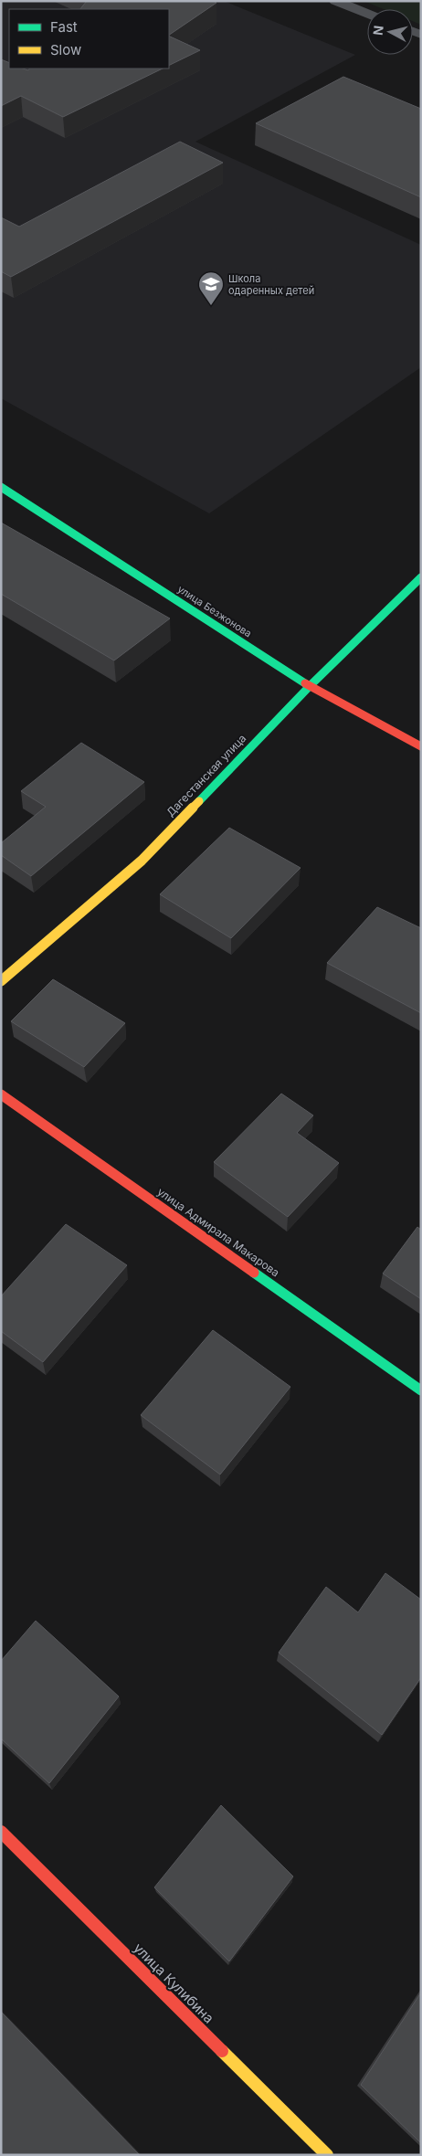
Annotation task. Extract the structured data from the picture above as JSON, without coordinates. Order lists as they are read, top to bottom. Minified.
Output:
{"streets":{"street":["улица Безжонова","Дагестанская улица","улица Адмирала Макарова","улица Кулибина"]},"crossings":[["улица Безжонова","Дагестанская улица"]],"places":{"school or university":["Школа одаренных детей"]},"legend":["Fast","Slow"],"north":"left"}
